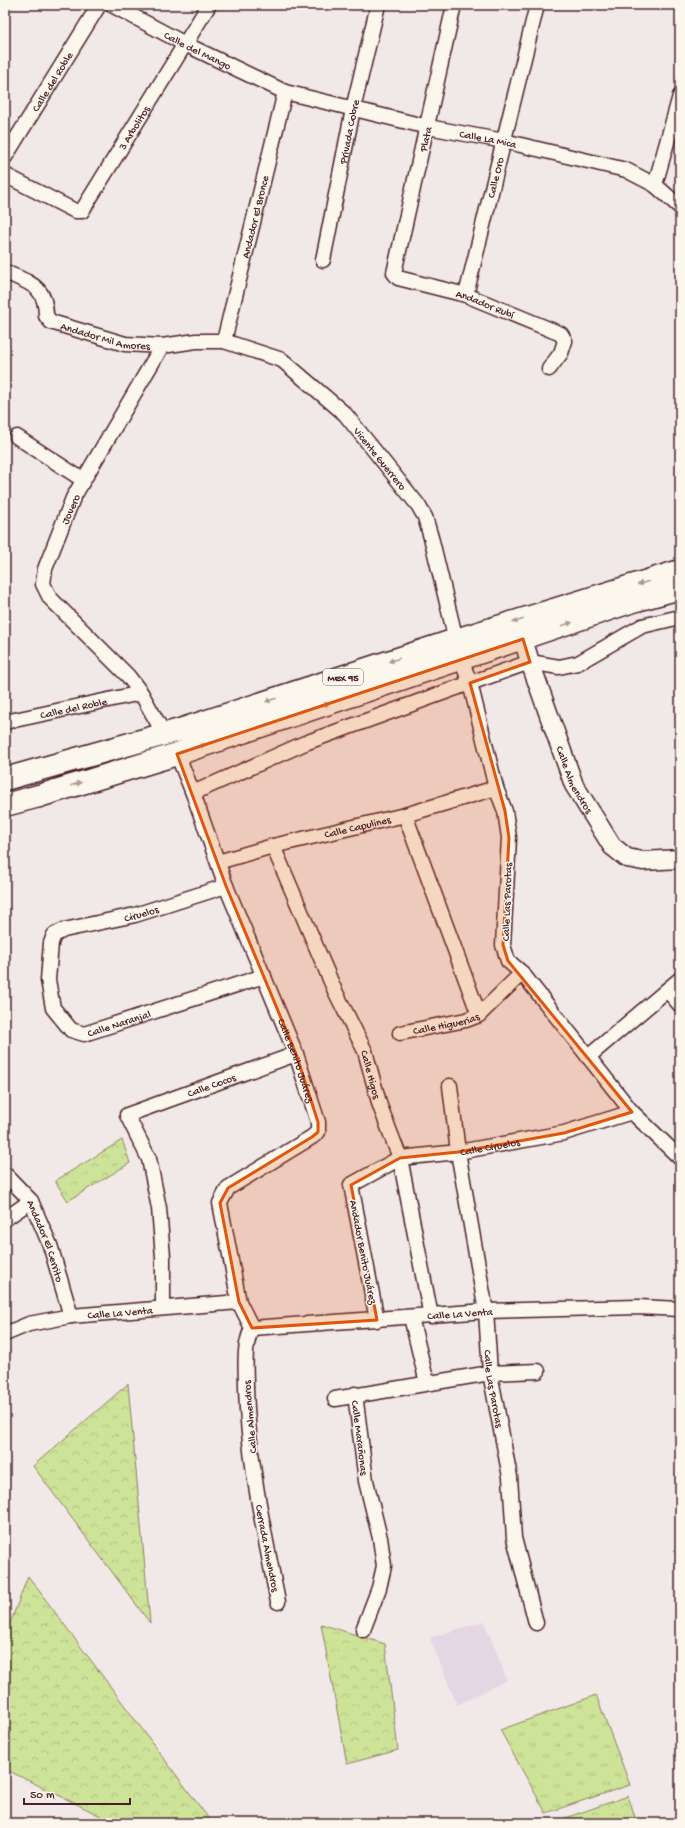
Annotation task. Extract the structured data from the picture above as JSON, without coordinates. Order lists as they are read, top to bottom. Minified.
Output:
{"streets":{"highway":["MEX 95"],"street":["Calle del Mango","Calle del Roble","3 Arbolitos","Privada Cobre","Calle La Mica","Plata","Calle Oro","Andador El Bronce","Andador Rubí","Andador Mil Amores","Vicente Guerrero","Jovero","Calle Almendros","Calle Capulines","Calle Las Parotas","Ciruelos","Calle Naranjal","Calle Higuerias","Calle Benito Juárez","Calle Higos","Calle Cocos","Calle Ciruelos","Andador El Cerrito","Andador Benito Juárez","Calle La Venta","Calle Marañonas","Cerrada Almendros"]},"crossings":[["Calle del Mango","Calle del Roble"],["Calle del Mango","3 Arbolitos"],["Calle del Mango","Calle La Mica"],["Calle del Mango","Andador El Bronce"],["Calle del Roble","Jovero"],["Privada Cobre","Calle La Mica"],["Calle La Mica","Plata"],["Calle La Mica","Calle Oro"],["Calle La Mica","Andador El Bronce"],["Plata","Andador Rubí"],["Calle Oro","Andador Rubí"],["Andador El Bronce","Vicente Guerrero"],["Andador Mil Amores","Jovero"],["Vicente Guerrero","MEX 95"],["Vicente Guerrero","Calle Las Parotas"],["Jovero","MEX 95"],["MEX 95","Calle Almendros"],["MEX 95","Calle Las Parotas"],["MEX 95","Calle Benito Juárez"],["Calle Almendros","Calle Benito Juárez"],["Calle Almendros","Calle La Venta"],["Calle Almendros","Cerrada Almendros"],["Calle Capulines","Calle Las Parotas"],["Calle Capulines","Calle Benito Juárez"],["Calle Capulines","Calle Higos"],["Calle Las Parotas","Calle Higuerias"],["Calle Las Parotas","Calle Ciruelos"],["Calle Las Parotas","Calle La Venta"],["Ciruelos","Calle Naranjal"],["Ciruelos","Calle Benito Juárez"],["Calle Naranjal","Calle Benito Juárez"],["Calle Benito Juárez","Calle Cocos"],["Calle Benito Juárez","Calle La Venta"],["Calle Higos","Calle Ciruelos"],["Calle Higos","Calle La Venta"],["Calle Cocos","Calle La Venta"],["Calle Ciruelos","Andador Benito Juárez"],["Andador El Cerrito","Calle La Venta"],["Andador Benito Juárez","Calle La Venta"]],"scale_bar":"50 m"}
